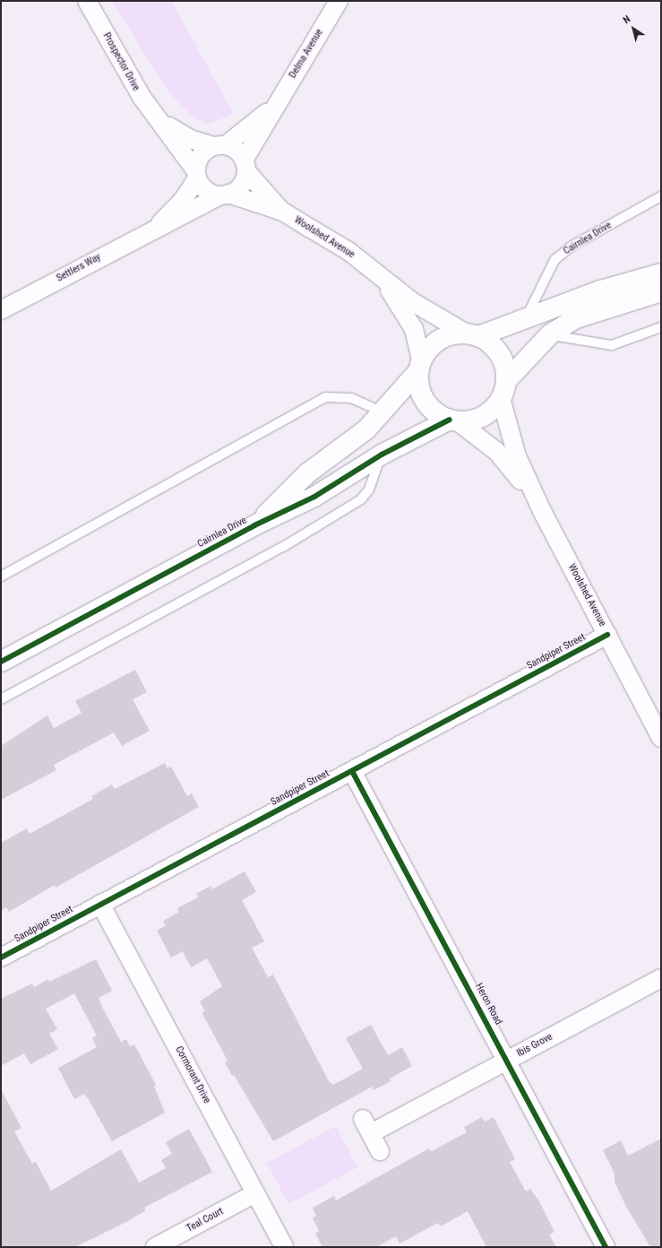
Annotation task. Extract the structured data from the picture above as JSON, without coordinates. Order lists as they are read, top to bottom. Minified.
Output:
{"streets":{"street":["Delma Avenue","Prospector Drive","Woolshed Avenue","Cairnlea Drive","Settlers Way","Sandpiper Street","Heron Road","Ibis Grove","Cormorant Drive","Teal Court"]},"crossings":[["Delma Avenue","Prospector Drive"],["Delma Avenue","Woolshed Avenue"],["Delma Avenue","Settlers Way"],["Prospector Drive","Woolshed Avenue"],["Prospector Drive","Settlers Way"],["Woolshed Avenue","Cairnlea Drive"],["Woolshed Avenue","Settlers Way"],["Woolshed Avenue","Sandpiper Street"],["Sandpiper Street","Heron Road"],["Sandpiper Street","Cormorant Drive"],["Heron Road","Ibis Grove"],["Cormorant Drive","Teal Court"]],"north":"top left"}
